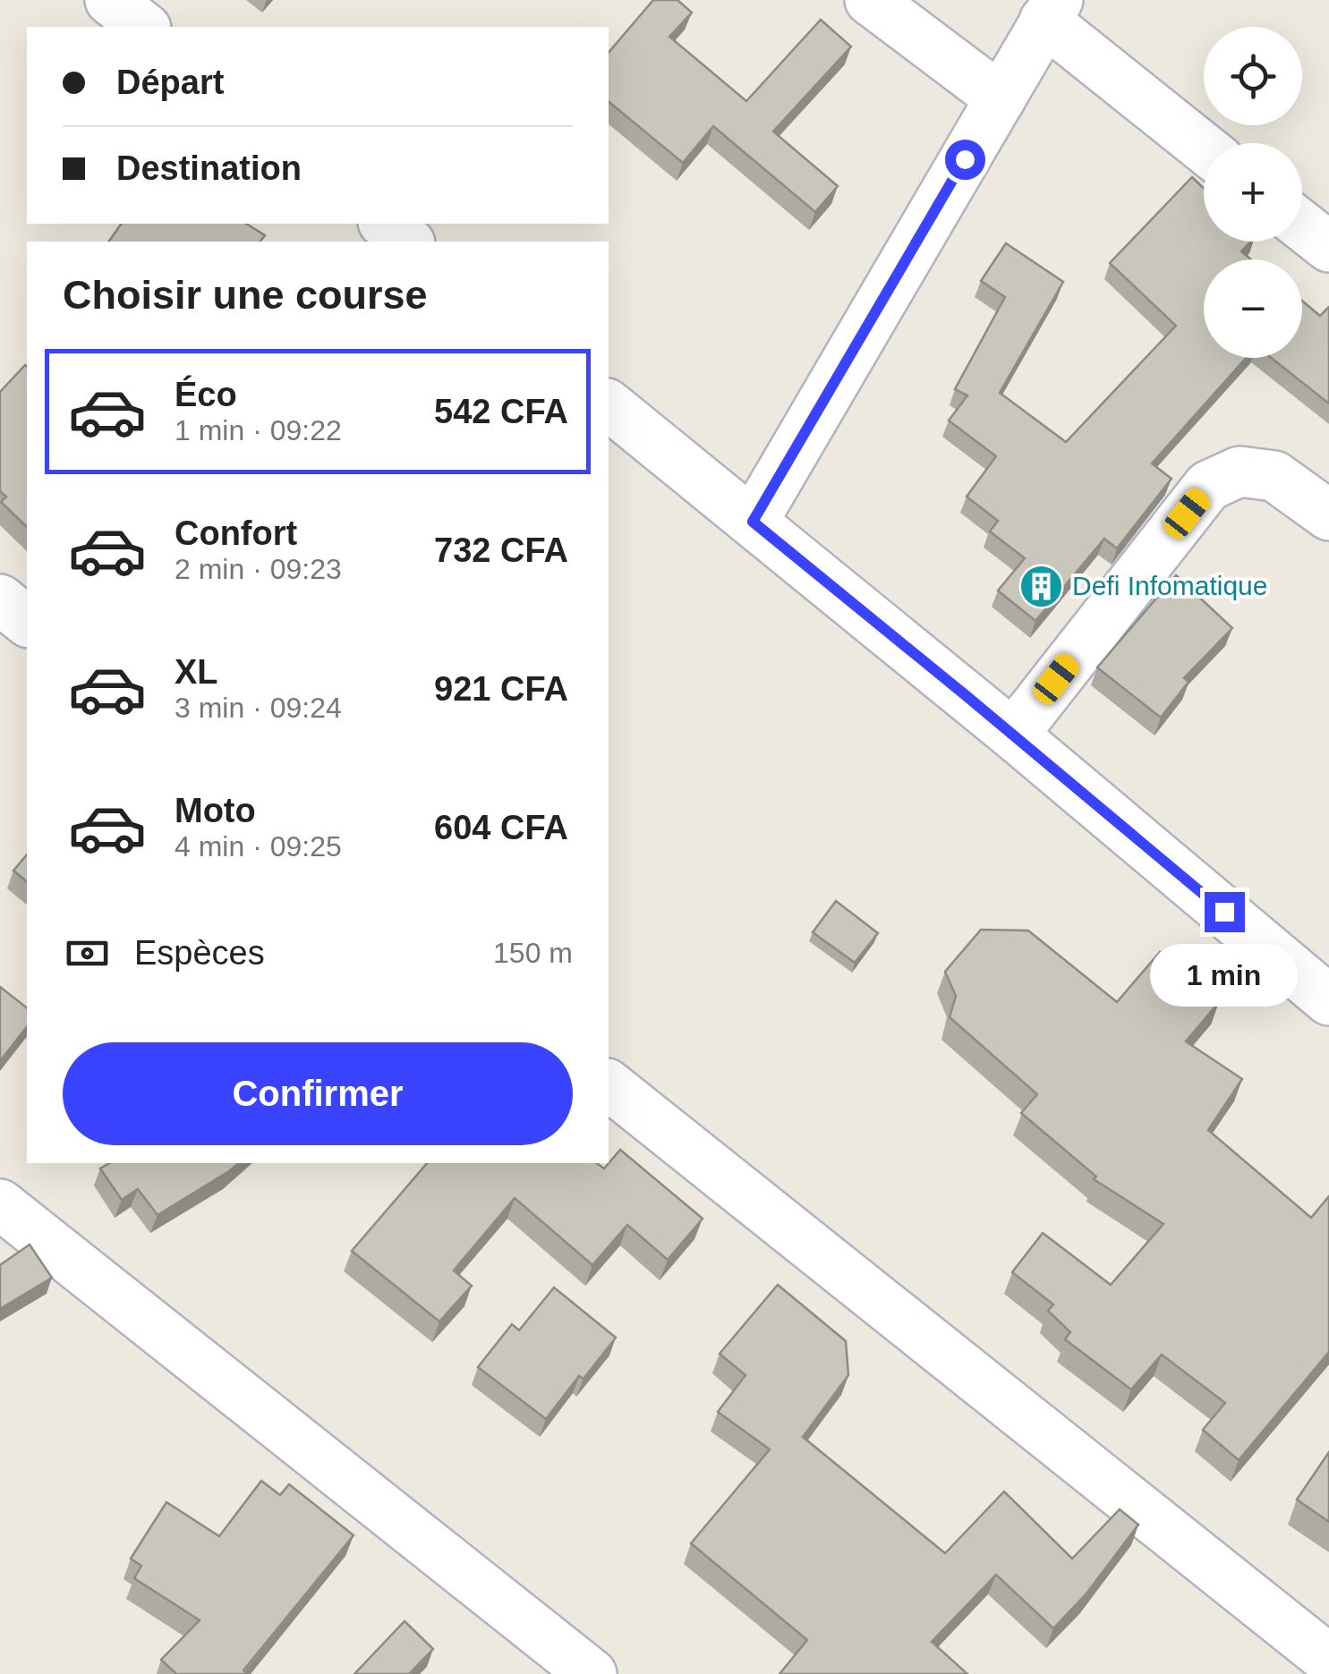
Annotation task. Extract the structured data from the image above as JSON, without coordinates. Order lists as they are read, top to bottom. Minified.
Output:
{"places":{"building":["Defi Infomatique"]},"page":{"map_buttons":["+","−"],"banner":["Départ","Destination"],"heading":"Choisir une course","list":[{"name":"Éco","note":"1 min · 09:22","value":"542 CFA"},{"name":"Confort","note":"2 min · 09:23","value":"732 CFA"},{"name":"XL","note":"3 min · 09:24","value":"921 CFA"},{"name":"Moto","note":"4 min · 09:25","value":"604 CFA"}],"pay":["Espèces","150 m"],"bubble":"1 min","buttons":"Confirmer"}}
